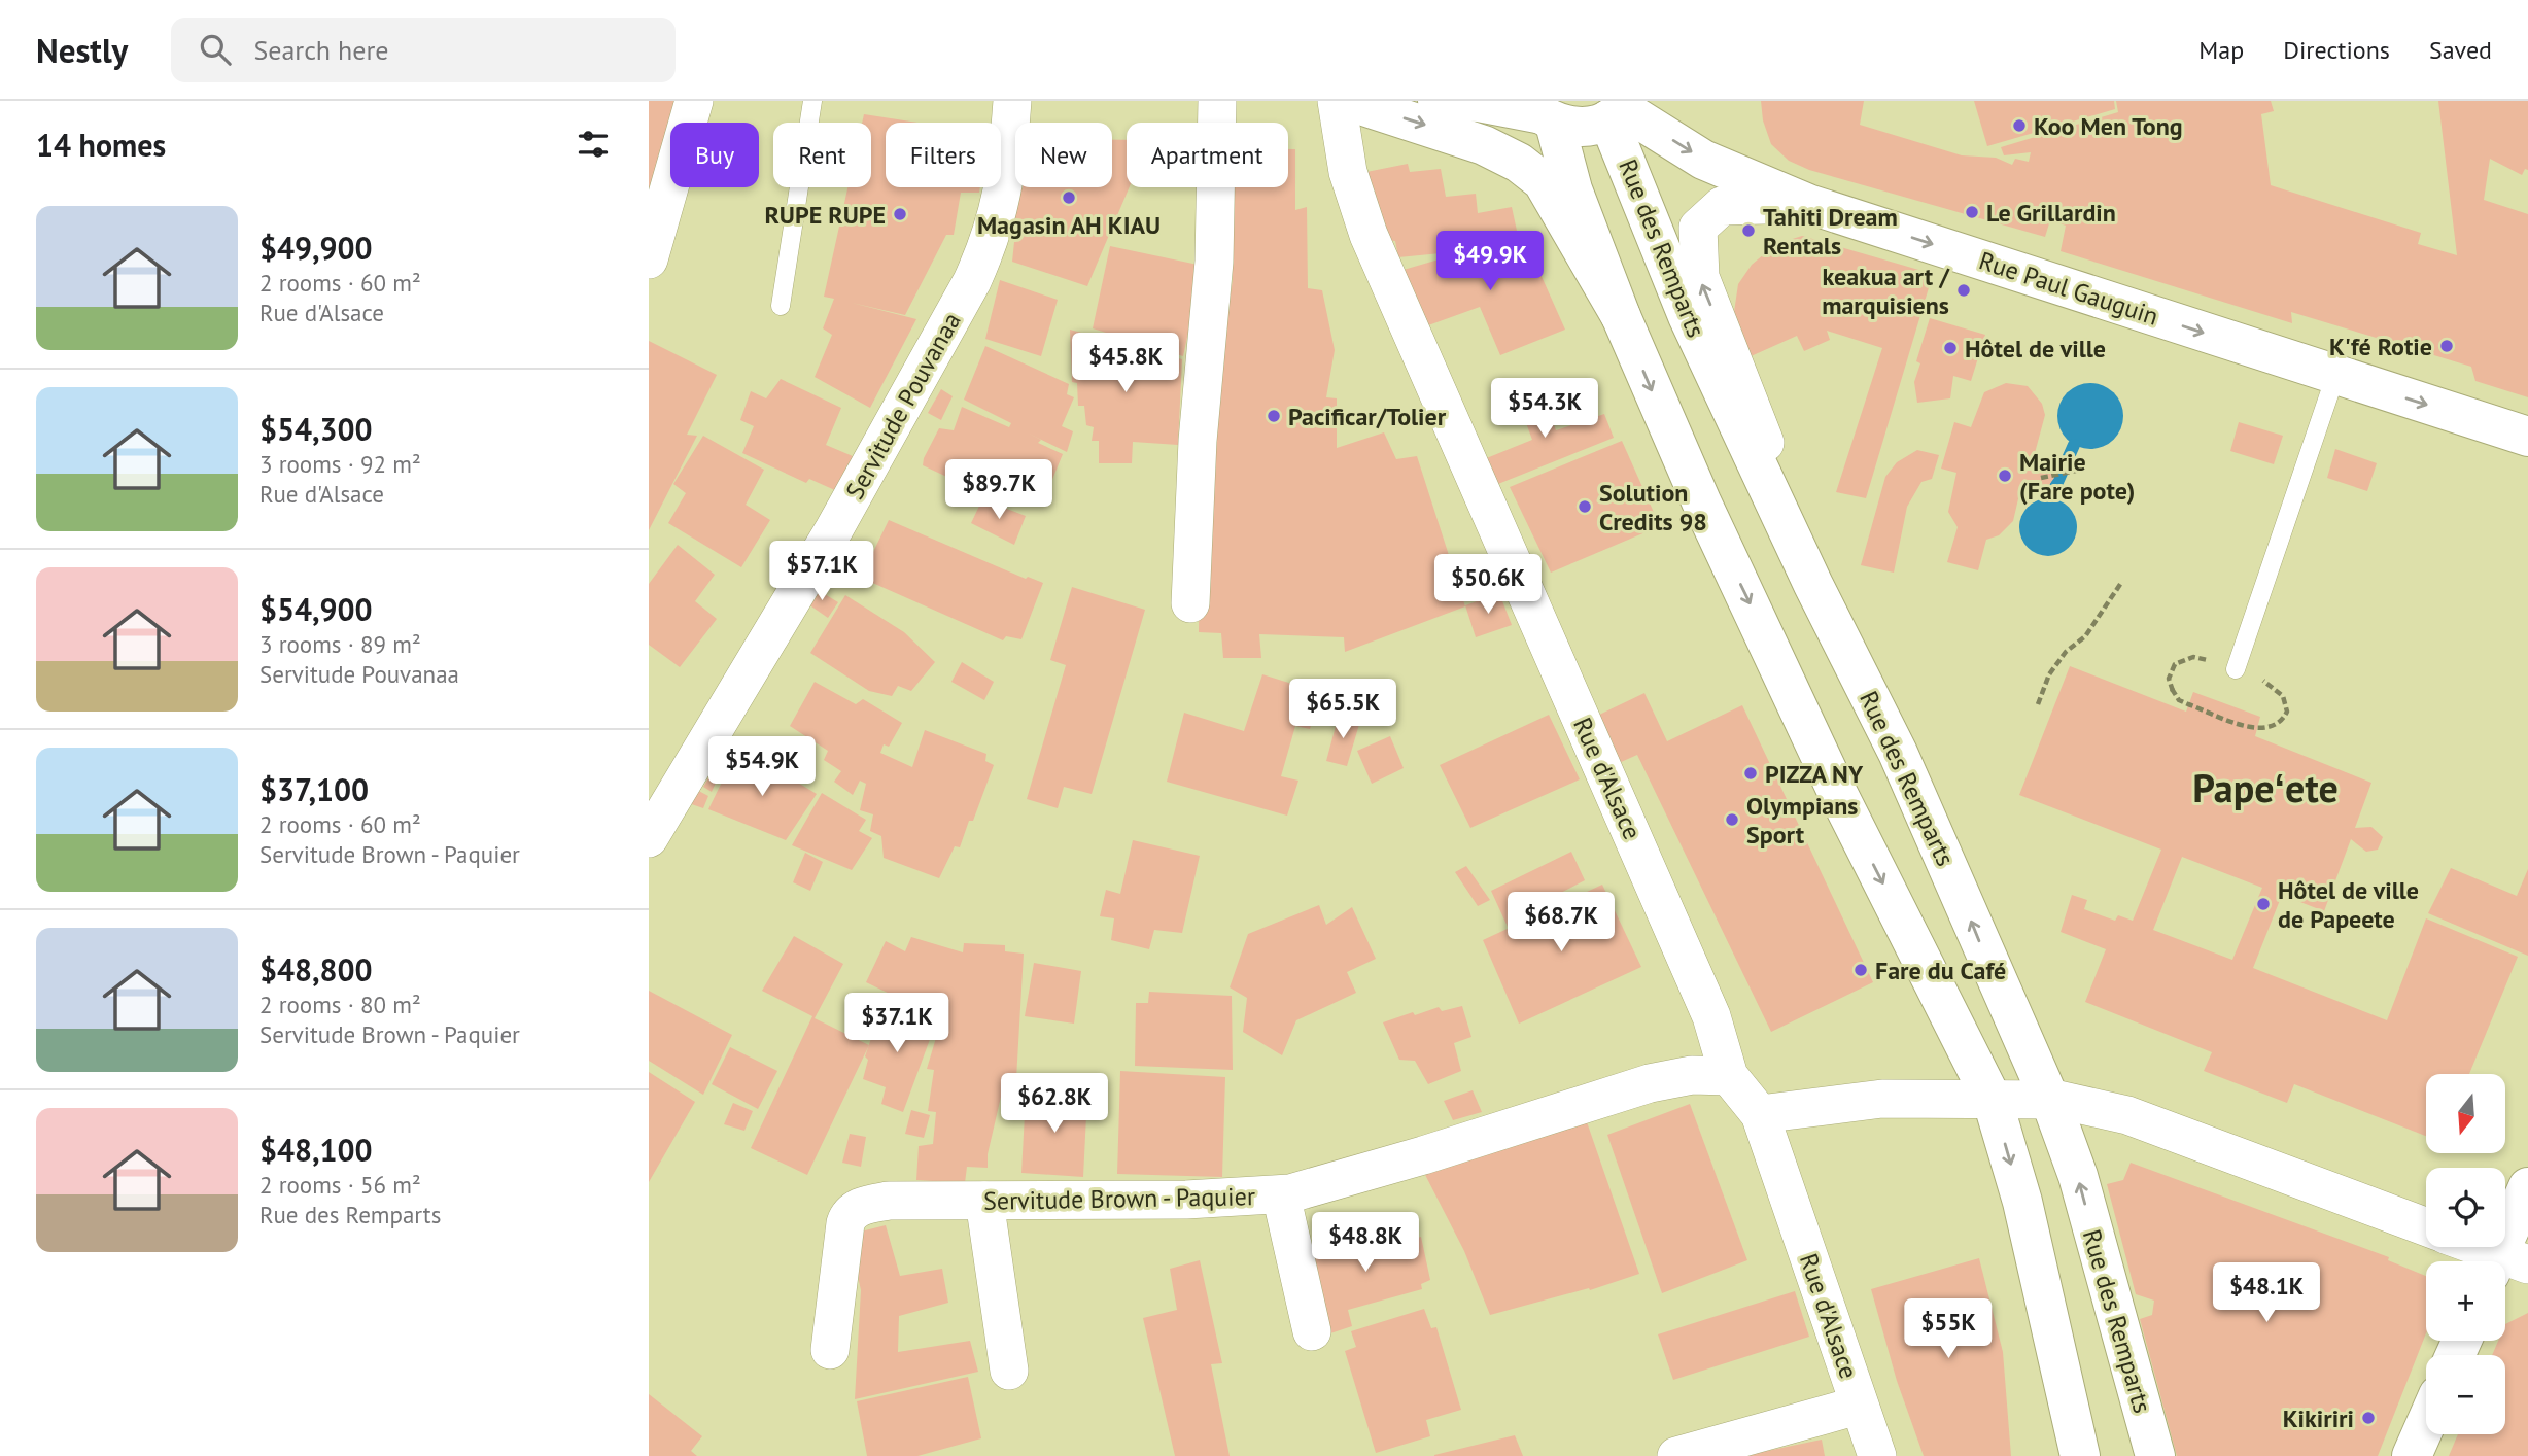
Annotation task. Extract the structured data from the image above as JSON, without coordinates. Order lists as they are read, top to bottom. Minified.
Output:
{"streets":{"main road":["Rue des Remparts","Rue Paul Gauguin"],"street":["Servitude Pouvanaa","Rue d'Alsace","Servitude Brown - Paquier"]},"crossings":[["Rue des Remparts","Rue Paul Gauguin"],["Rue d'Alsace","Servitude Brown - Paquier"]],"one_way":["Rue Paul Gauguin"],"districts":["Papeʻete"],"places":["Koo Men Tong","Magasin AH KIAU","Le Grillardin","RUPE RUPE","Tahiti Dream Rentals","keakua art / marquisiens","K'fé Rotie","Hôtel de ville","Pacificar/Tolier","Mairie (Fare pote)","Solution Credits 98","PIZZA NY","Olympians Sport","Hôtel de ville de Papeete","Fare du Café","Kikiriri"],"north":"bottom","page":{"header":"Nestly","search":"Search here","nav":["Map","Directions","Saved"],"heading":"14 homes","chip":["Buy","Rent","Filters","New","Apartment"],"list":[{"name":"$49,900","note":"2 rooms · 60 m² · Rue d'Alsace"},{"name":"$54,300","note":"3 rooms · 92 m² · Rue d'Alsace"},{"name":"$54,900","note":"3 rooms · 89 m² · Servitude Pouvanaa"},{"name":"$37,100","note":"2 rooms · 60 m² · Servitude Brown - Paquier"},{"name":"$48,800","note":"2 rooms · 80 m² · Servitude Brown - Paquier"},{"name":"$48,100","note":"2 rooms · 56 m² · Rue des Remparts"}],"price":["$49.9K","$45.8K","$54.3K","$89.7K","$57.1K","$50.6K","$65.5K","$54.9K","$68.7K","$37.1K","$62.8K","$48.8K","$48.1K","$55K"],"map_buttons":["+","−"]}}
